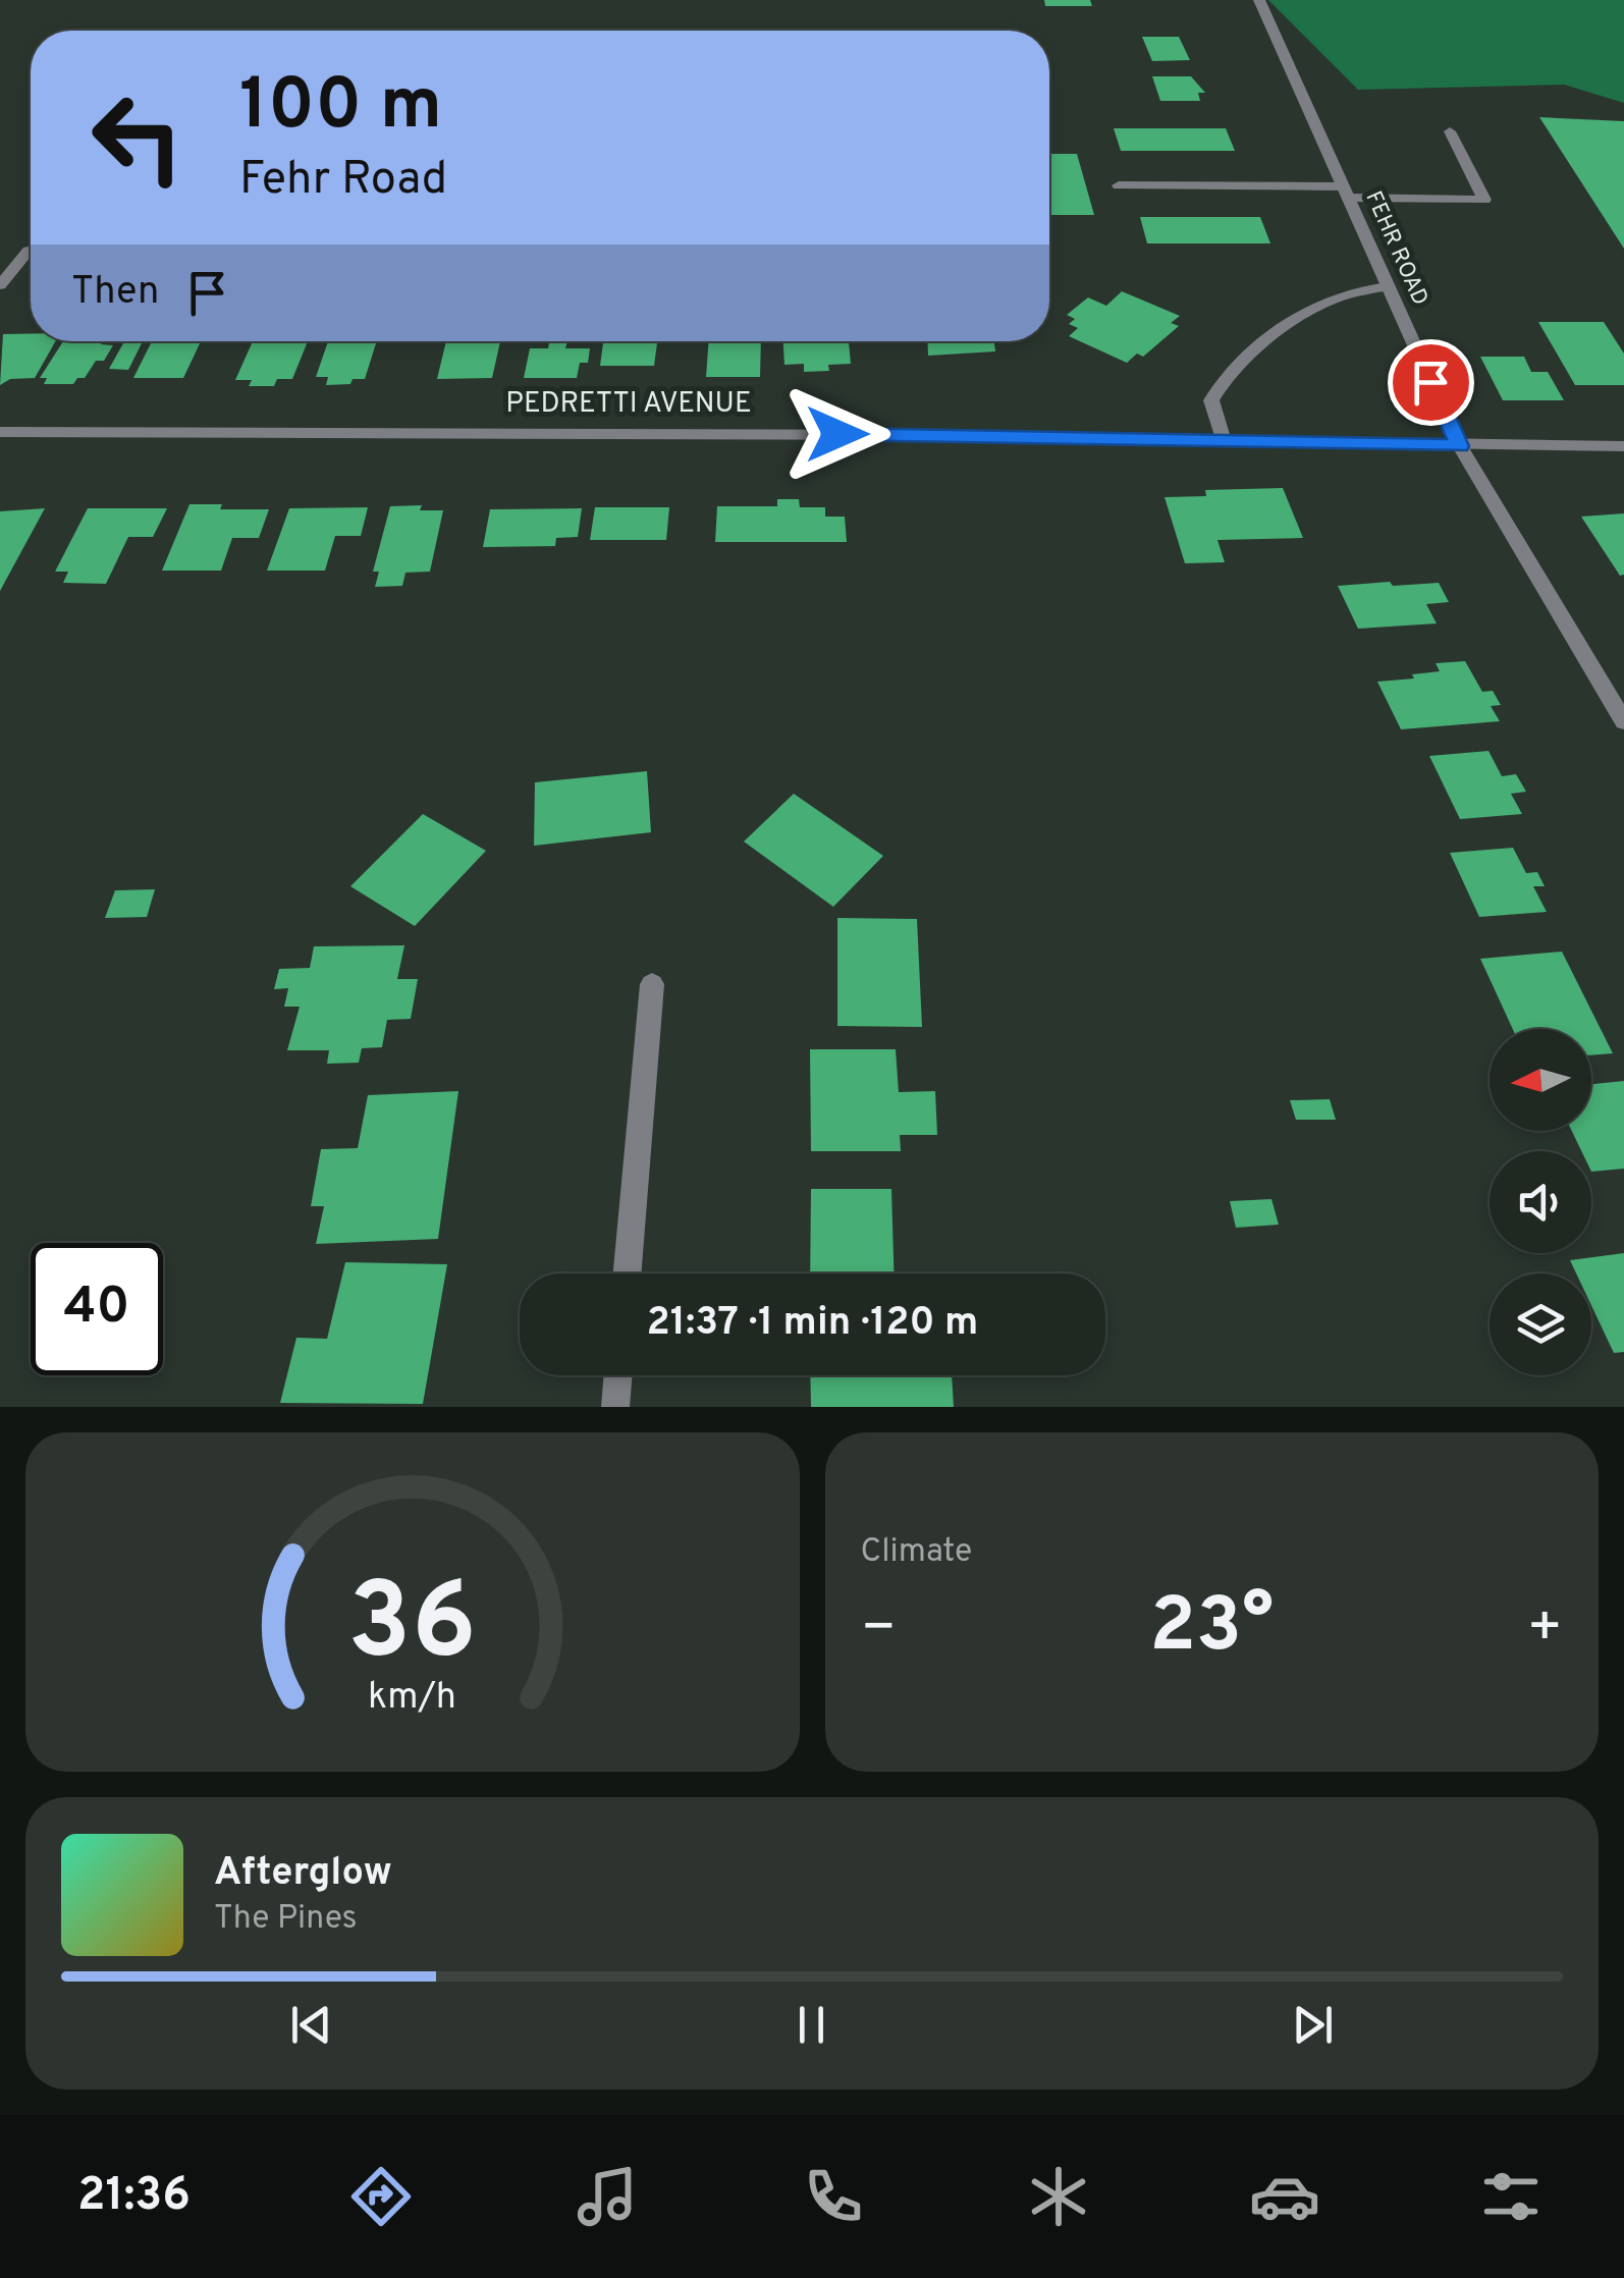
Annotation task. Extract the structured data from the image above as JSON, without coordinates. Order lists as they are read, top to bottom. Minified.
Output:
{"streets":{"street":["FEHR ROAD","PEDRETTI AVENUE"]},"crossings":[["FEHR ROAD","PEDRETTI AVENUE"]],"north":"left","page":{"turn":["100 m","Fehr Road"],"then":"Then","limit":"40","trip":"21:37 · 1 min · 120 m","tile":"Climate","heat":["−","23°","+"],"song":["Afterglow","The Pines"],"tabs":"21:36","gauge":["36","km/h"]}}
